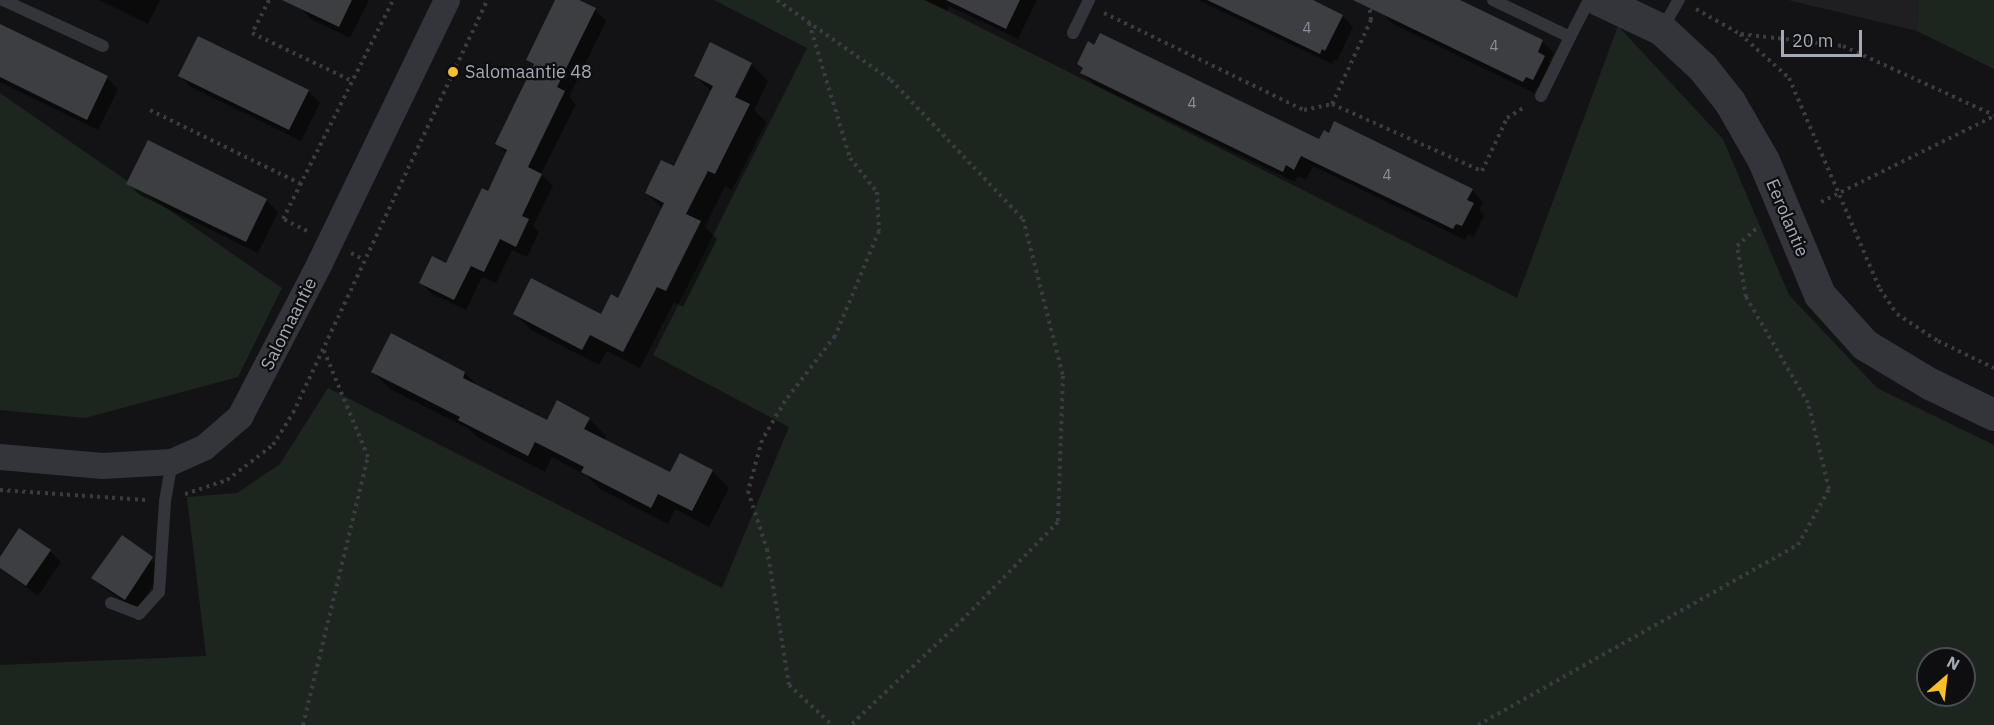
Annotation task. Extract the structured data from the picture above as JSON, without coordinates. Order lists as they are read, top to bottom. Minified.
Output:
{"streets":{"street":["Eerolantie","Salomaantie"]},"places":["Salomaantie 48"],"house_numbers":["4","4","4","4"],"scale_bar":"20 m","north":"top right"}
